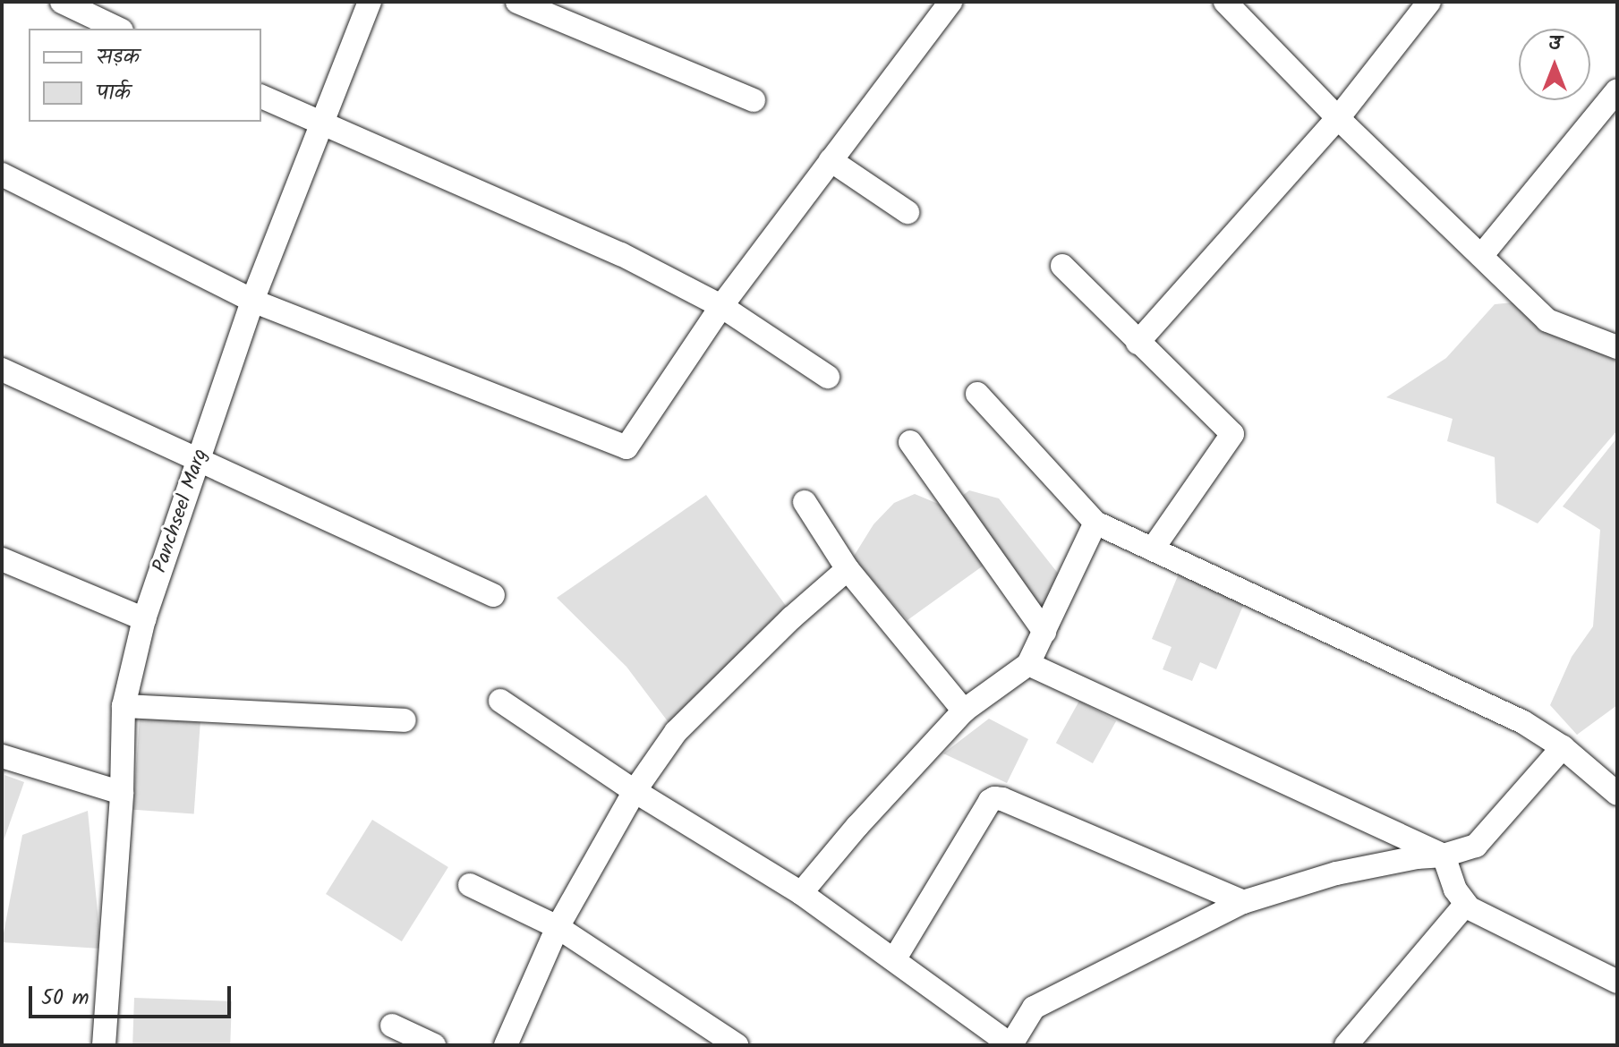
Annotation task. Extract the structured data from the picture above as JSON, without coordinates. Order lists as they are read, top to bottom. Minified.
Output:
{"streets":{"street":["Panchseel Marg"]},"legend":["सड़क","पार्क"],"scale_bar":"50 m","north":"top"}
